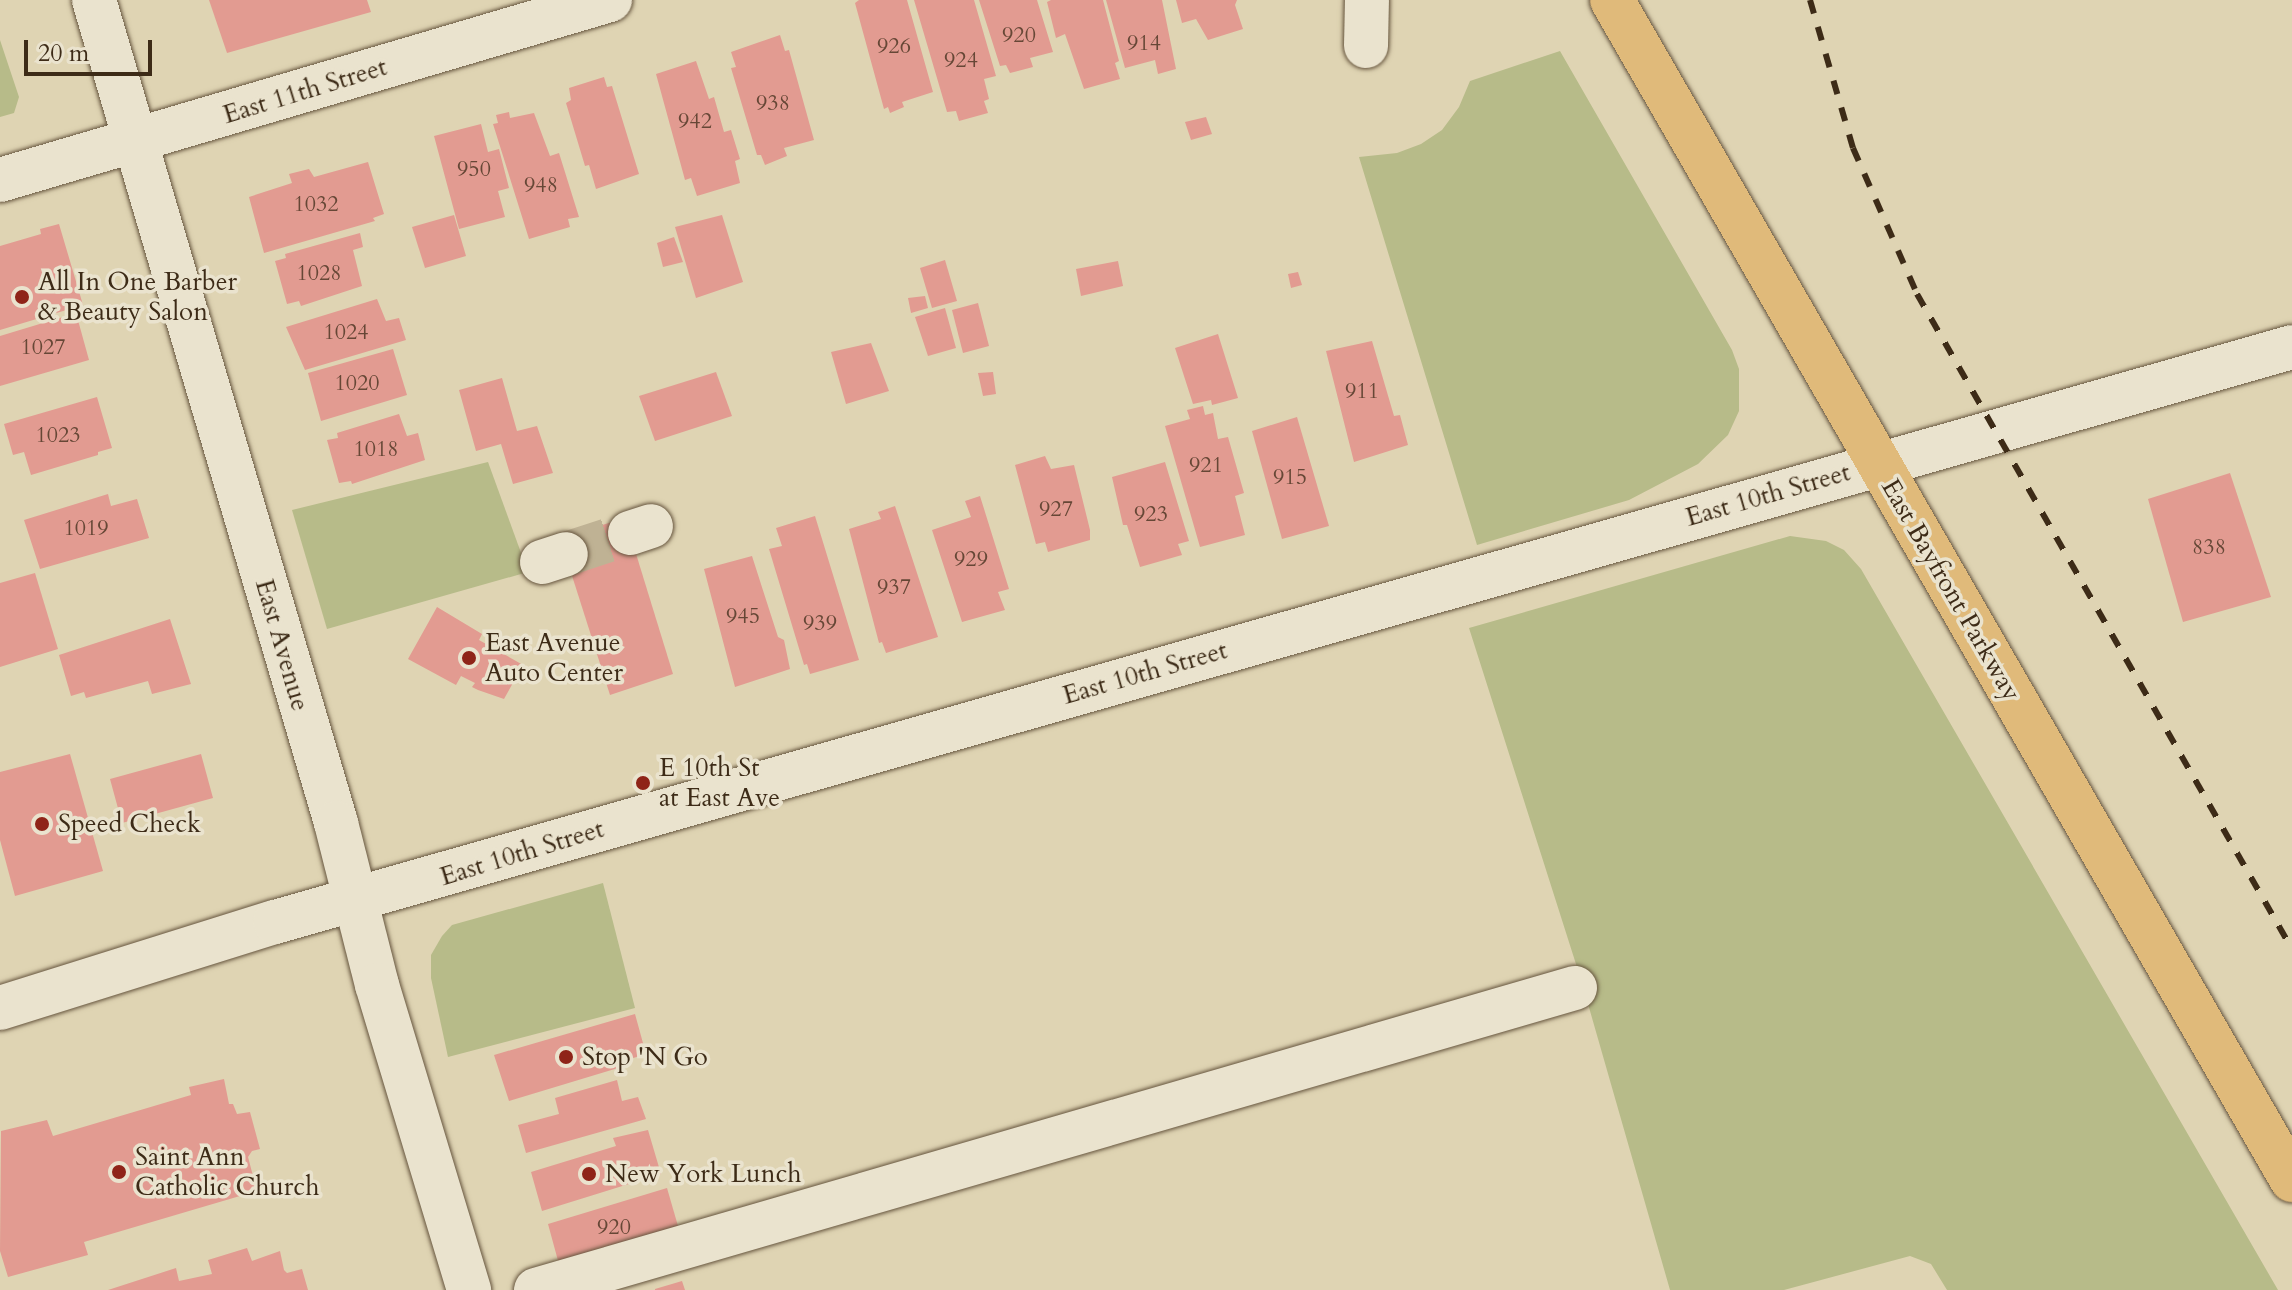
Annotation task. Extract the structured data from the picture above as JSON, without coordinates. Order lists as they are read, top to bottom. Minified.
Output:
{"streets":{"highway":["East Bayfront Parkway"],"street":["East 11th Street","East 10th Street","East Avenue"]},"crossings":[["East 11th Street","East Avenue"],["East 10th Street","East Bayfront Parkway"],["East 10th Street","East Avenue"]],"places":["All In One Barber & Beauty Salon","East Avenue Auto Center","E 10th St at East Ave","Speed Check","Stop 'N Go","Saint Ann Catholic Church","New York Lunch"],"house_numbers":["920","914","926","924","938","942","950","948","1032","1028","1024","1027","1020","911","1023","1018","921","915","927","923","1019","838","929","937","945","939","920"],"scale_bar":"20 m"}
